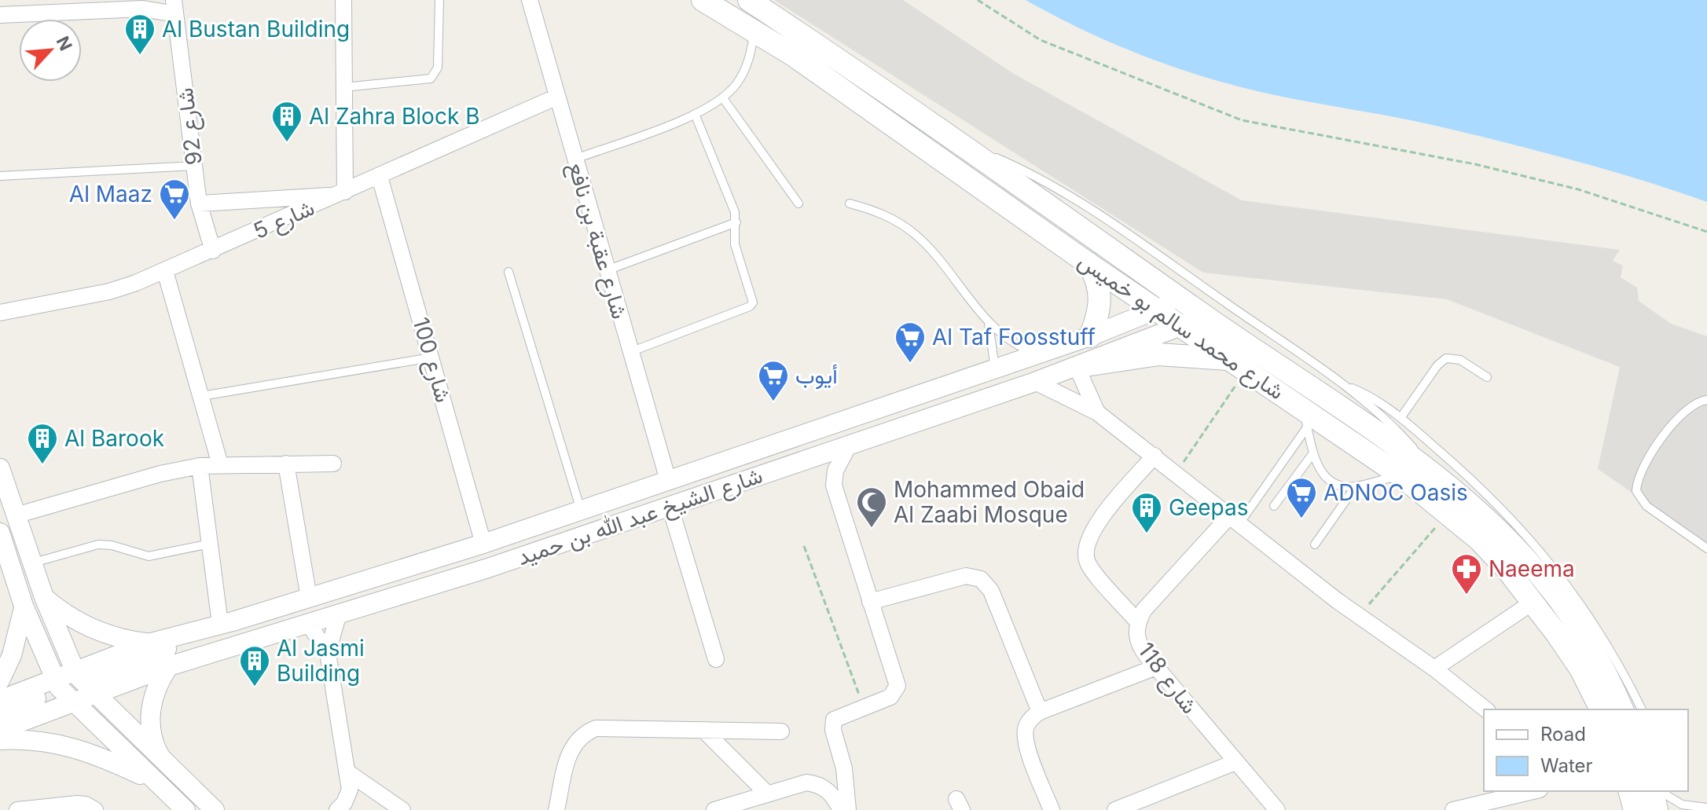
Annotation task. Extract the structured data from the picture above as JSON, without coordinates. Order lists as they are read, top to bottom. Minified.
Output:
{"streets":{"main road":["شارع محمد سالم بو خميس"],"street":["شارع 92","شارع 5","شارع عقبة بن نافع","شارع 100","شارع الشيخ عبد الله بن حميد","شارع 118"]},"crossings":[["شارع 92","شارع 5"],["شارع 5","شارع عقبة بن نافع"],["شارع 5","شارع 100"],["شارع عقبة بن نافع","شارع الشيخ عبد الله بن حميد"],["شارع محمد سالم بو خميس","شارع الشيخ عبد الله بن حميد"],["شارع 100","شارع الشيخ عبد الله بن حميد"]],"places":{"building":["Al Bustan Building","Al Zahra Block B","Al Barook","Geepas","Al Jasmi Building"],"supermarket":["Al Maaz","Al Taf Foosstuff","أيوب","ADNOC Oasis"],"mosque":["Mohammed Obaid Al Zaabi Mosque"],"pharmacy":["Naeema"]},"legend":["Road","Water"],"north":"top right"}
